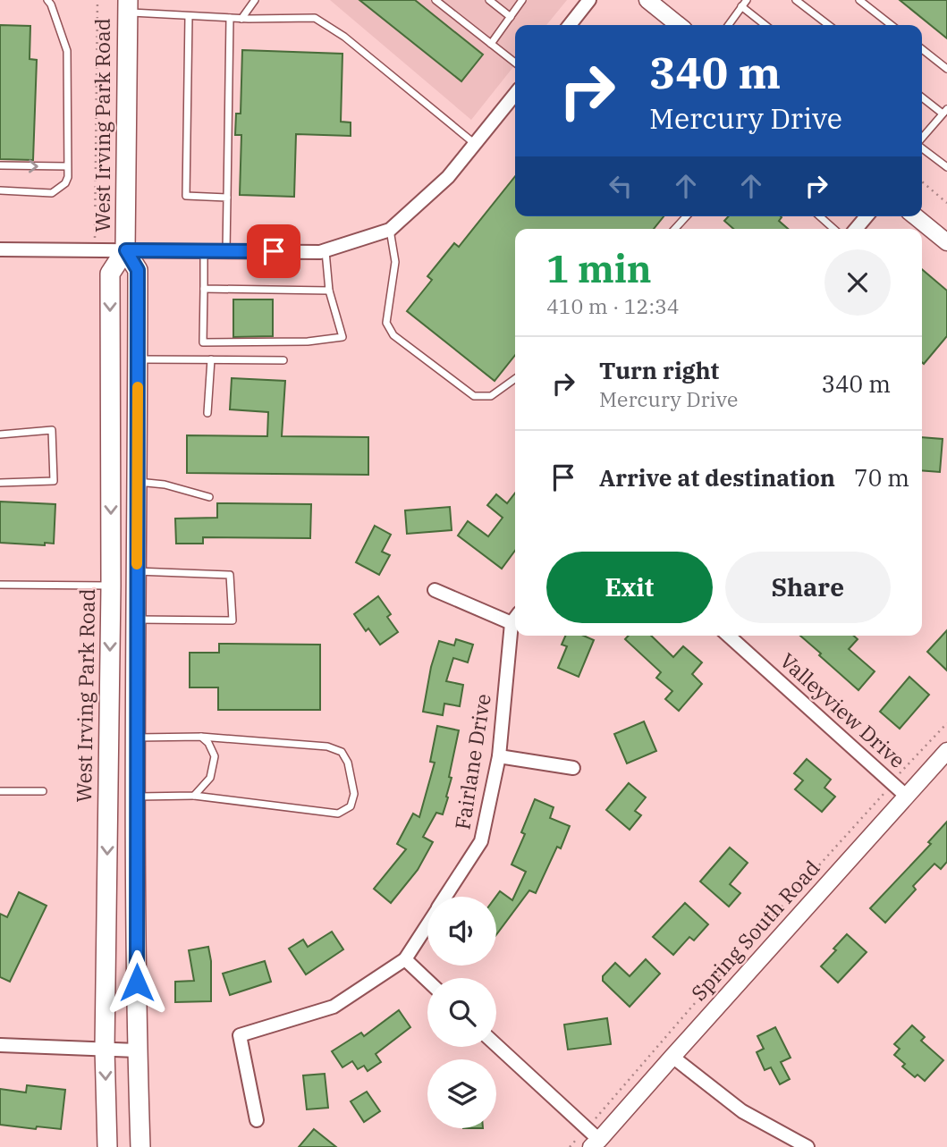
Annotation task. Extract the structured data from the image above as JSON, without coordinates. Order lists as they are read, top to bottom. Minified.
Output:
{"streets":{"main road":["West Irving Park Road"],"street":["Valleyview Drive","Fairlane Drive","Spring South Road"]},"crossings":[["Valleyview Drive","Spring South Road"]],"page":{"turn":["340 m","Mercury Drive"],"heading":["1 min","410 m · 12:34"],"list":[{"name":"Turn right","note":"Mercury Drive","value":"340 m"},{"name":"Arrive at destination","value":"70 m"}],"buttons":["Exit","Share"]}}
